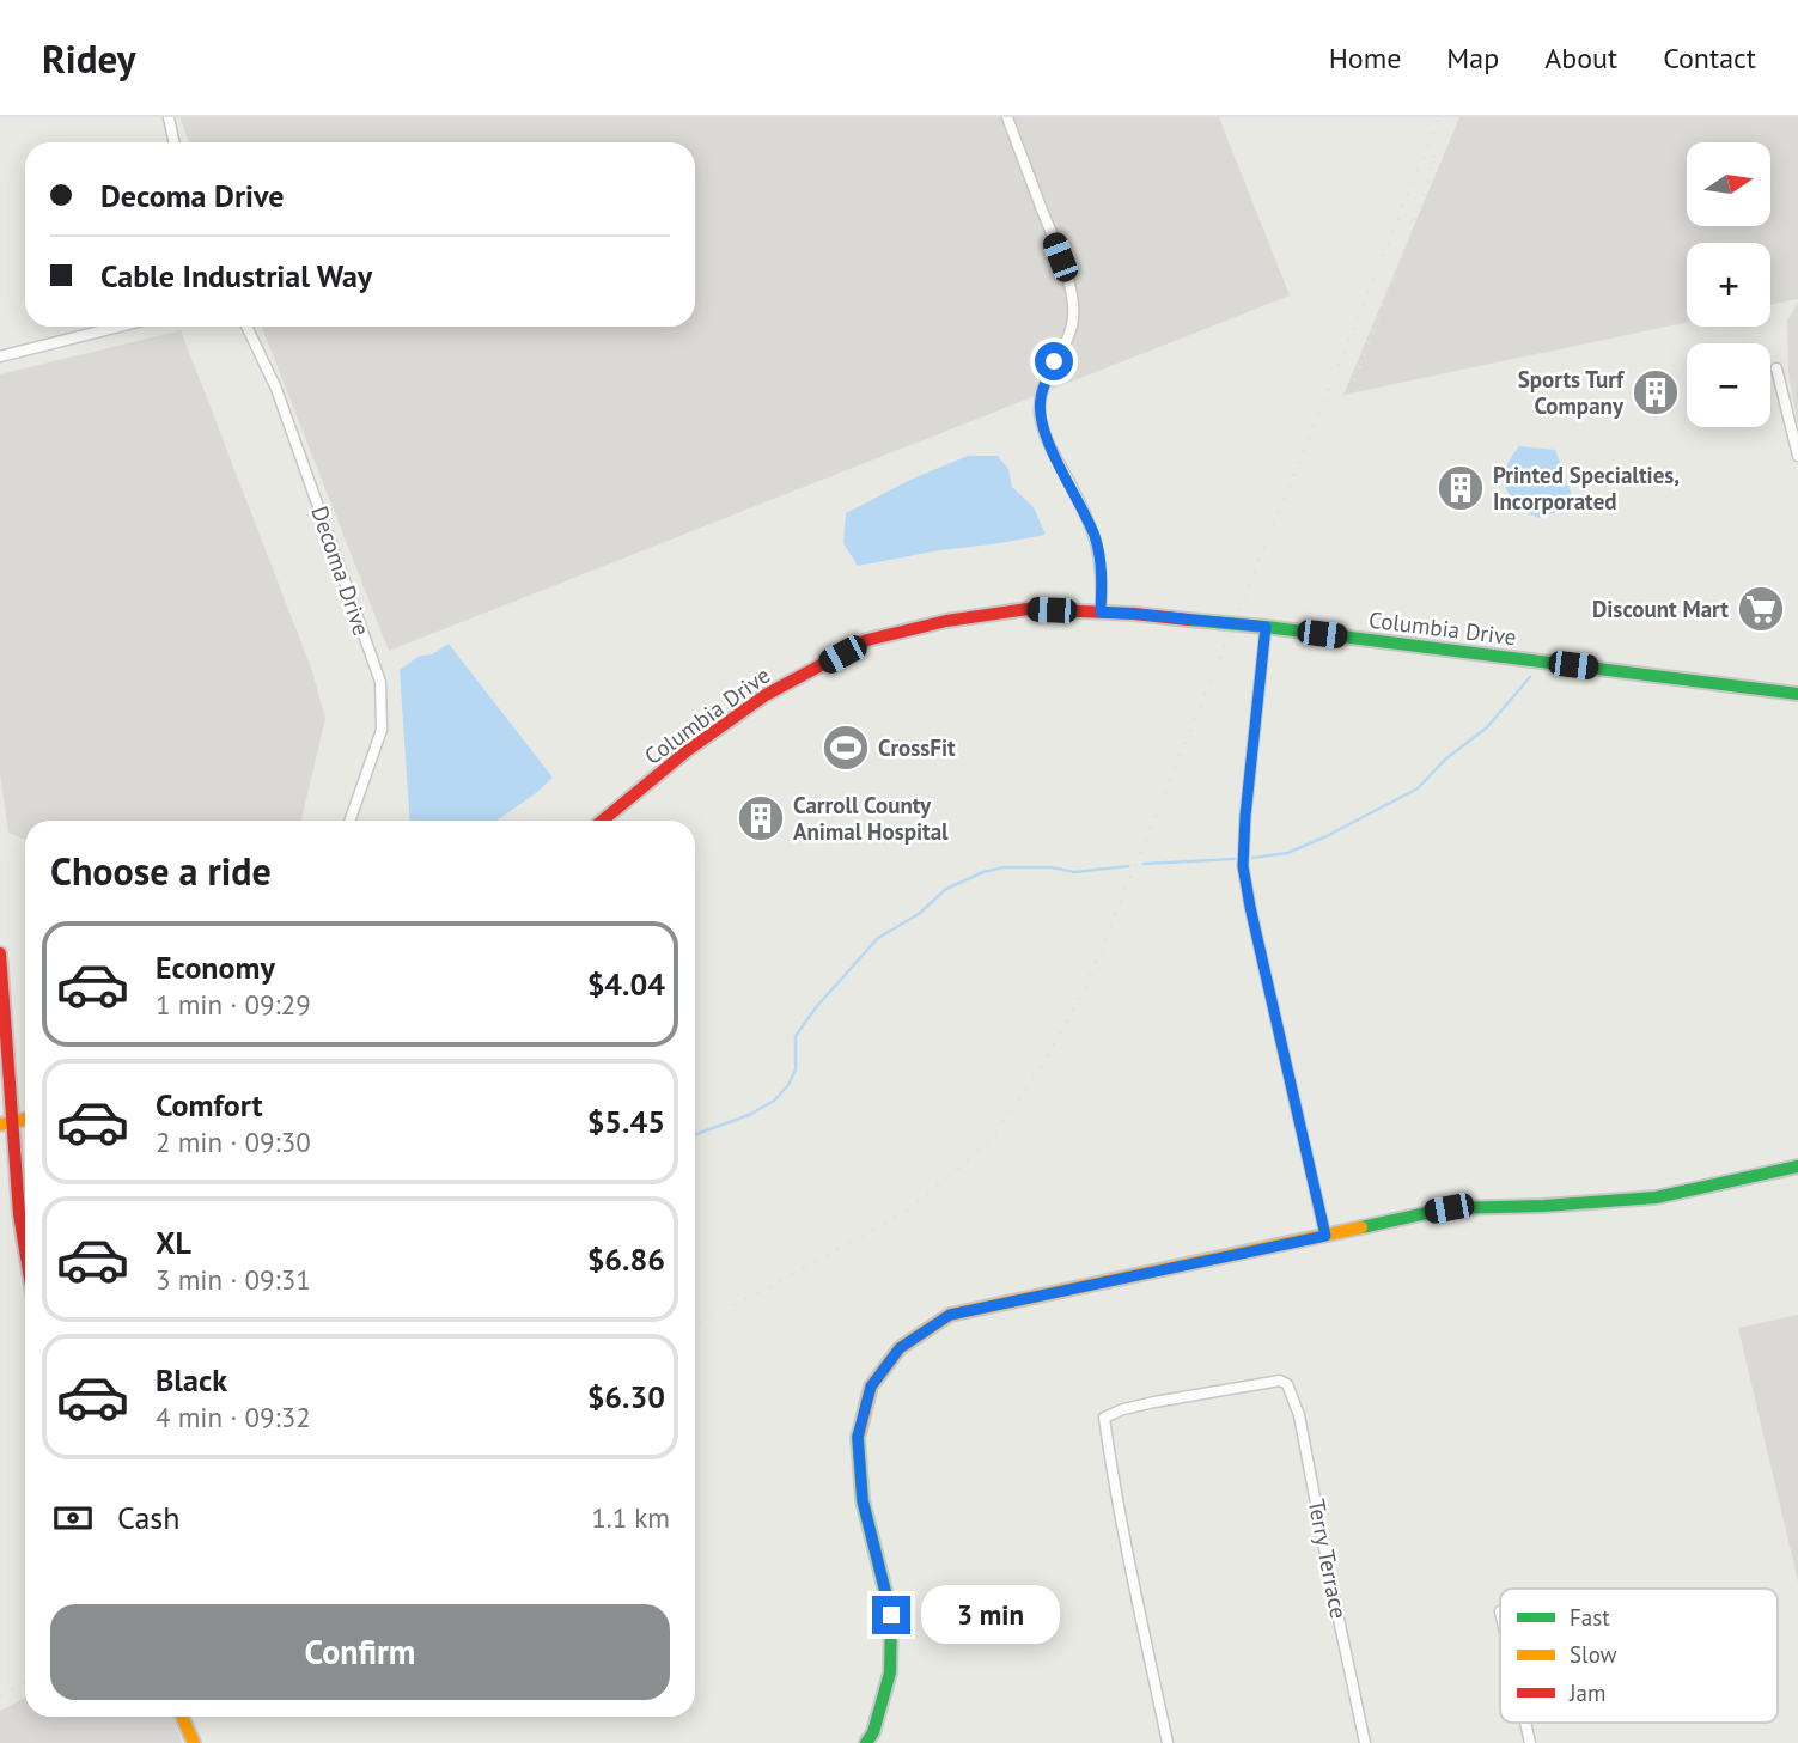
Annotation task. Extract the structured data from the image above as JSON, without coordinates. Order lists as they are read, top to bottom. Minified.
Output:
{"streets":{"street":["Decoma Drive","Columbia Drive","Terry Terrace"]},"places":{"building":["Sports Turf Company","Printed Specialties, Incorporated","Carroll County Animal Hospital"],"supermarket":["Discount Mart"],"sports":["CrossFit"]},"legend":["Fast","Slow","Jam"],"north":"right","page":{"header":"Ridey","nav":["Home","Map","About","Contact"],"map_buttons":["+","−"],"banner":["Decoma Drive","Cable Industrial Way"],"heading":"Choose a ride","list":[{"name":"Economy","note":"1 min · 09:29","value":"$4.04"},{"name":"Comfort","note":"2 min · 09:30","value":"$5.45"},{"name":"XL","note":"3 min · 09:31","value":"$6.86"},{"name":"Black","note":"4 min · 09:32","value":"$6.30"}],"pay":["Cash","1.1 km"],"bubble":"3 min","buttons":"Confirm"}}
